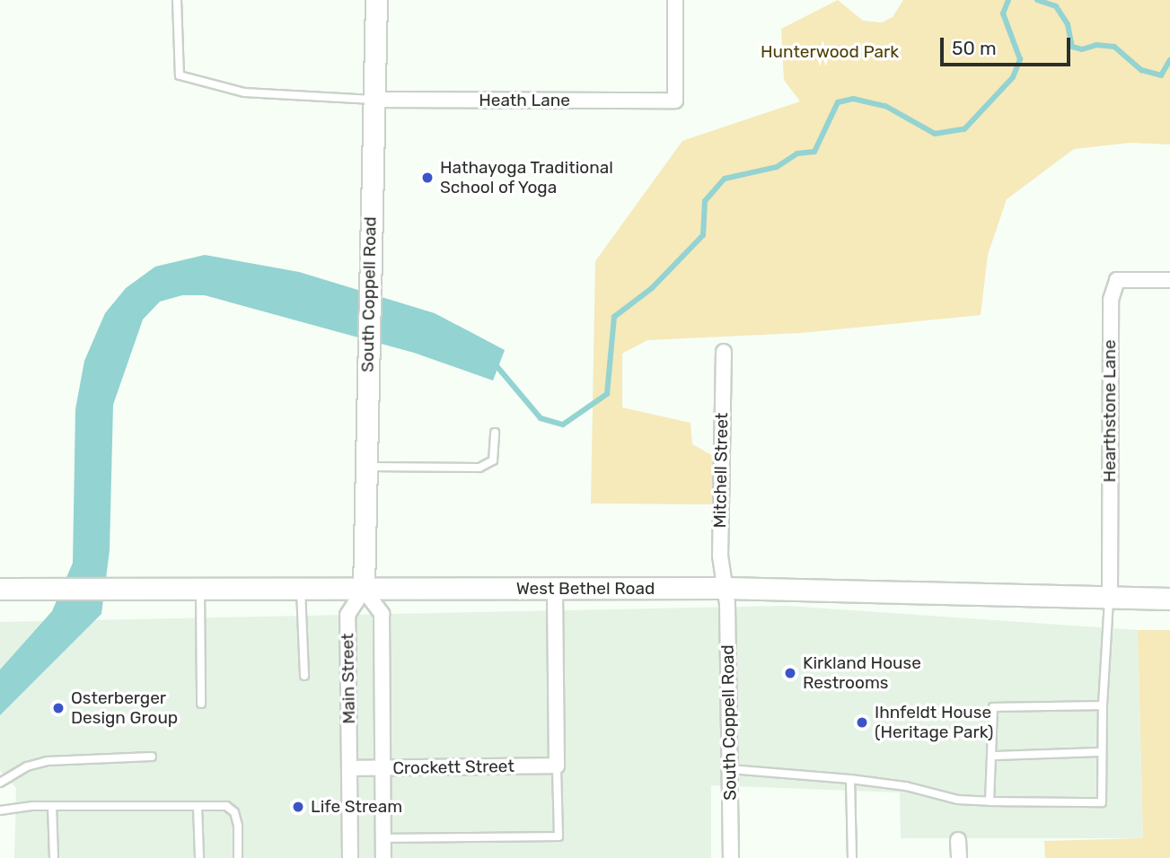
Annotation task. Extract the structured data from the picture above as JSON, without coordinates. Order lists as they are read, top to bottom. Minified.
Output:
{"streets":{"main road":["South Coppell Road","West Bethel Road"],"street":["Heath Lane","Hearthstone Lane","Mitchell Street","Main Street","Crockett Street"]},"crossings":[["Heath Lane","South Coppell Road"],["South Coppell Road","Mitchell Street"],["South Coppell Road","West Bethel Road"],["South Coppell Road","Main Street"],["Hearthstone Lane","West Bethel Road"],["Mitchell Street","West Bethel Road"],["West Bethel Road","Main Street"],["Main Street","Crockett Street"]],"parks":["Hunterwood Park"],"places":["Hathayoga Traditional School of Yoga","Kirkland House Restrooms","Osterberger Design Group","Ihnfeldt House (Heritage Park)","Life Stream"],"scale_bar":"50 m"}
